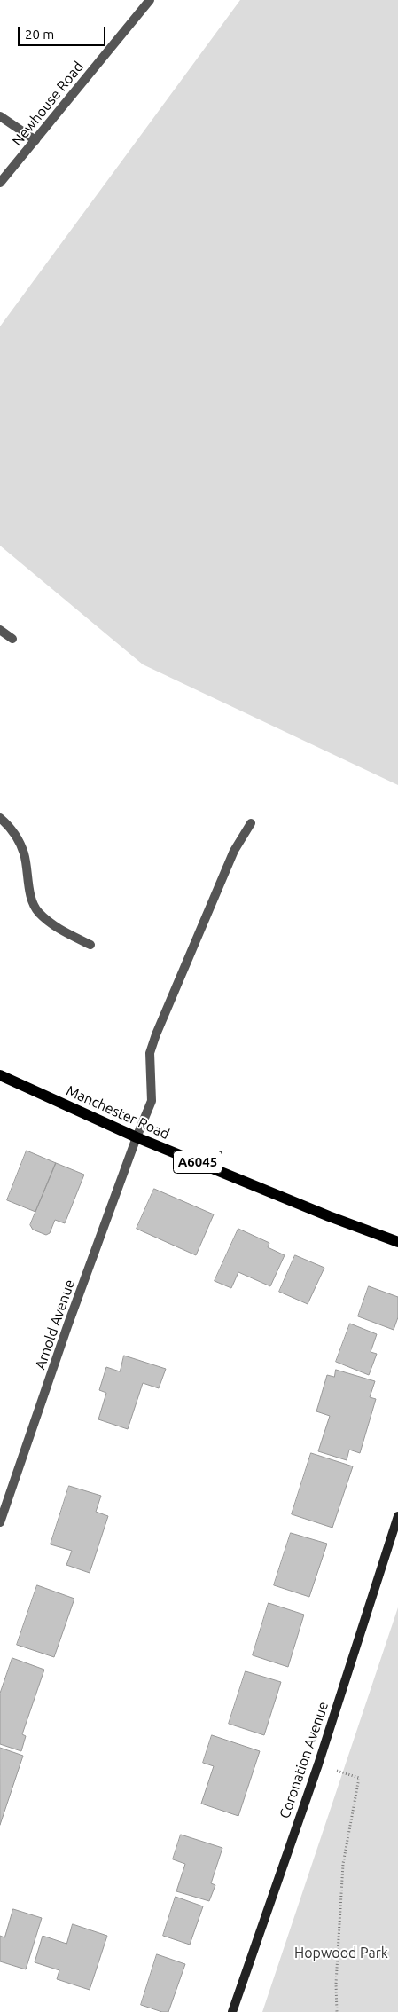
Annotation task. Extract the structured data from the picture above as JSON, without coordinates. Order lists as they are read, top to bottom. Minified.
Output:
{"streets":{"main road":["Manchester Road","A6045"],"street":["Newhouse Road","Arnold Avenue","Coronation Avenue"]},"crossings":[["Manchester Road","Arnold Avenue"]],"parks":["Hopwood Park"],"scale_bar":"20 m"}
